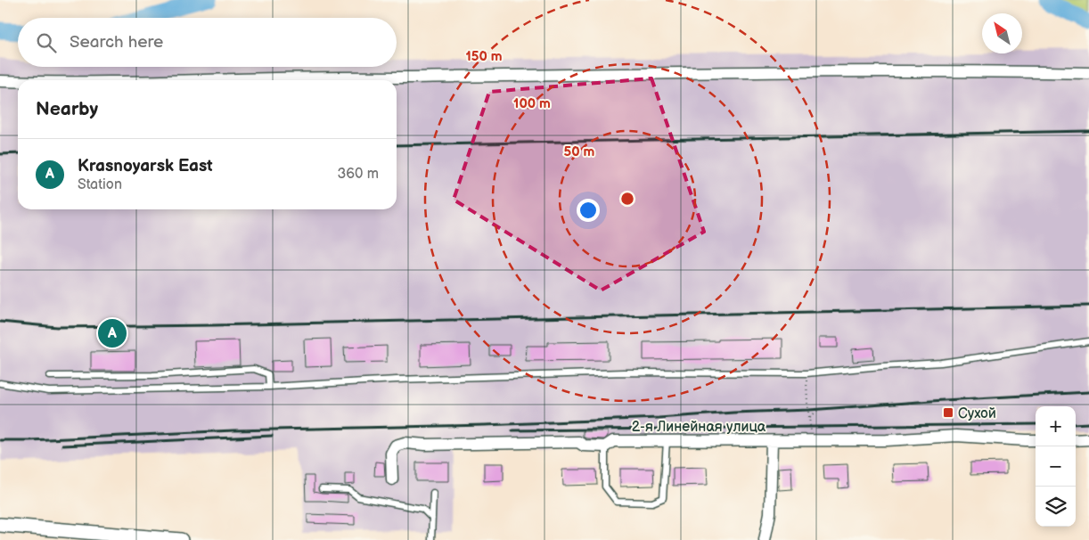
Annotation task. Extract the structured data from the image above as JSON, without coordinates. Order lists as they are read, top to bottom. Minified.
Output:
{"streets":{"street":["2-я Линейная улица"]},"places":{"transit":["Сухой"]},"north":"top left","page":{"search":"Search here","heading":"Nearby","list":[{"mark":"A","name":"Krasnoyarsk East","note":"Station","value":"360 m"}],"pins":"A","map_buttons":["+","−"]},"rings":["150 m","100 m","50 m"]}
